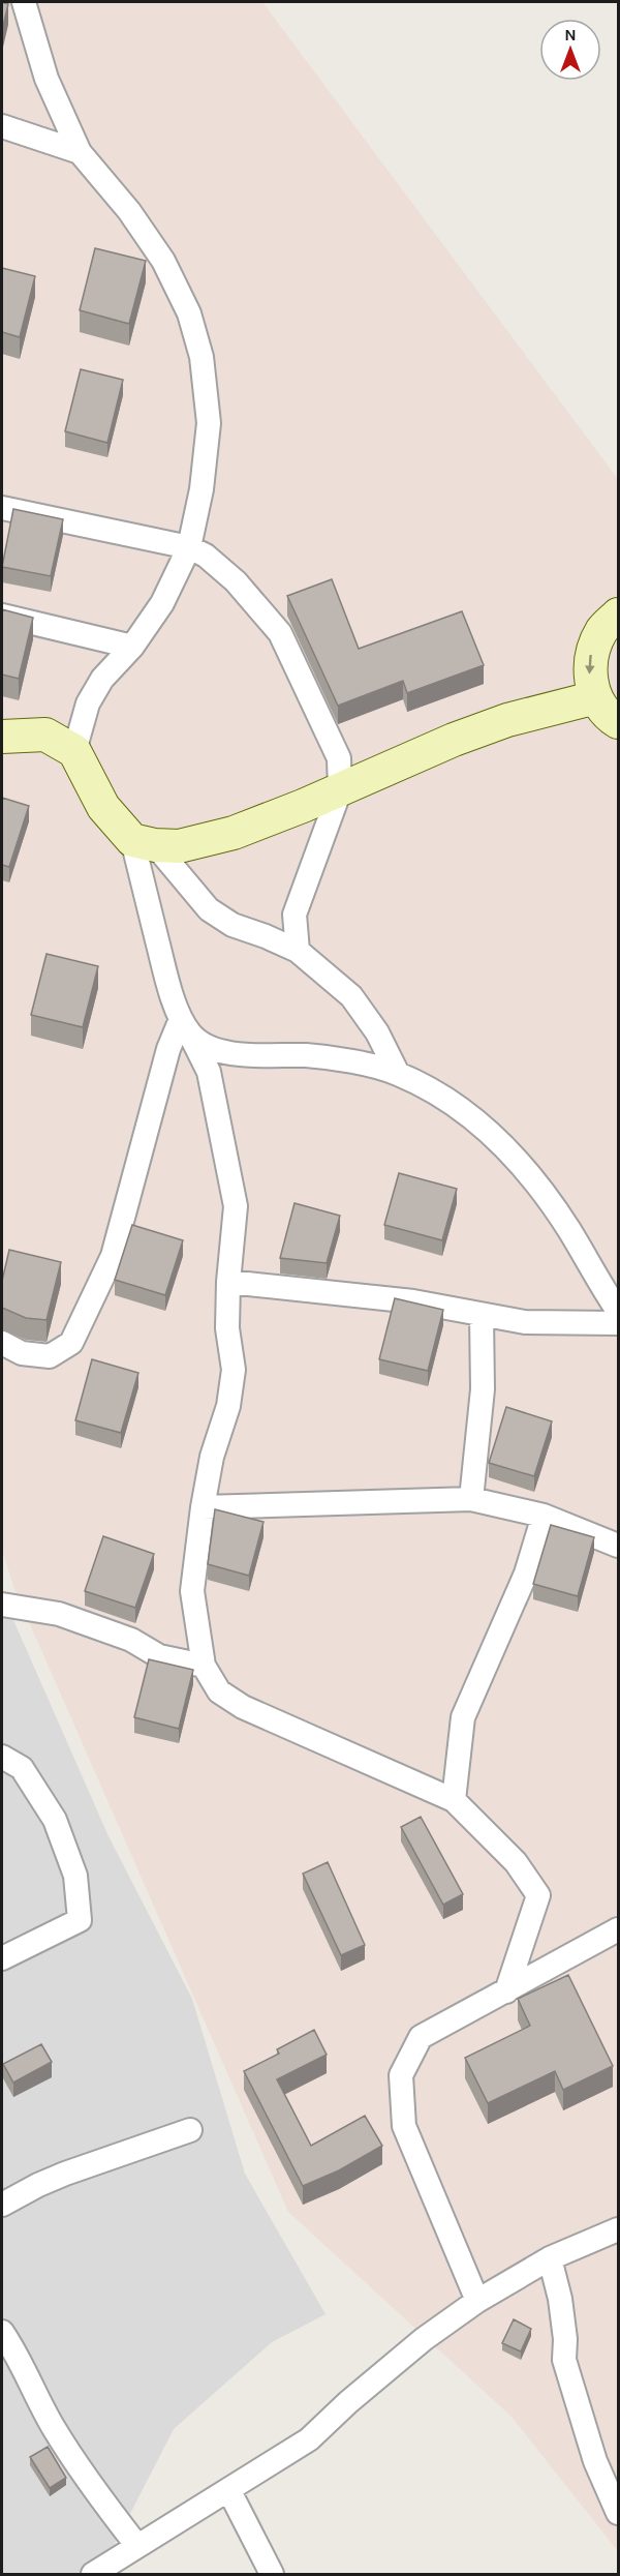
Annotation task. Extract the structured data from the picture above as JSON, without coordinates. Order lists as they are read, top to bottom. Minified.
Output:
{"north":"top"}
